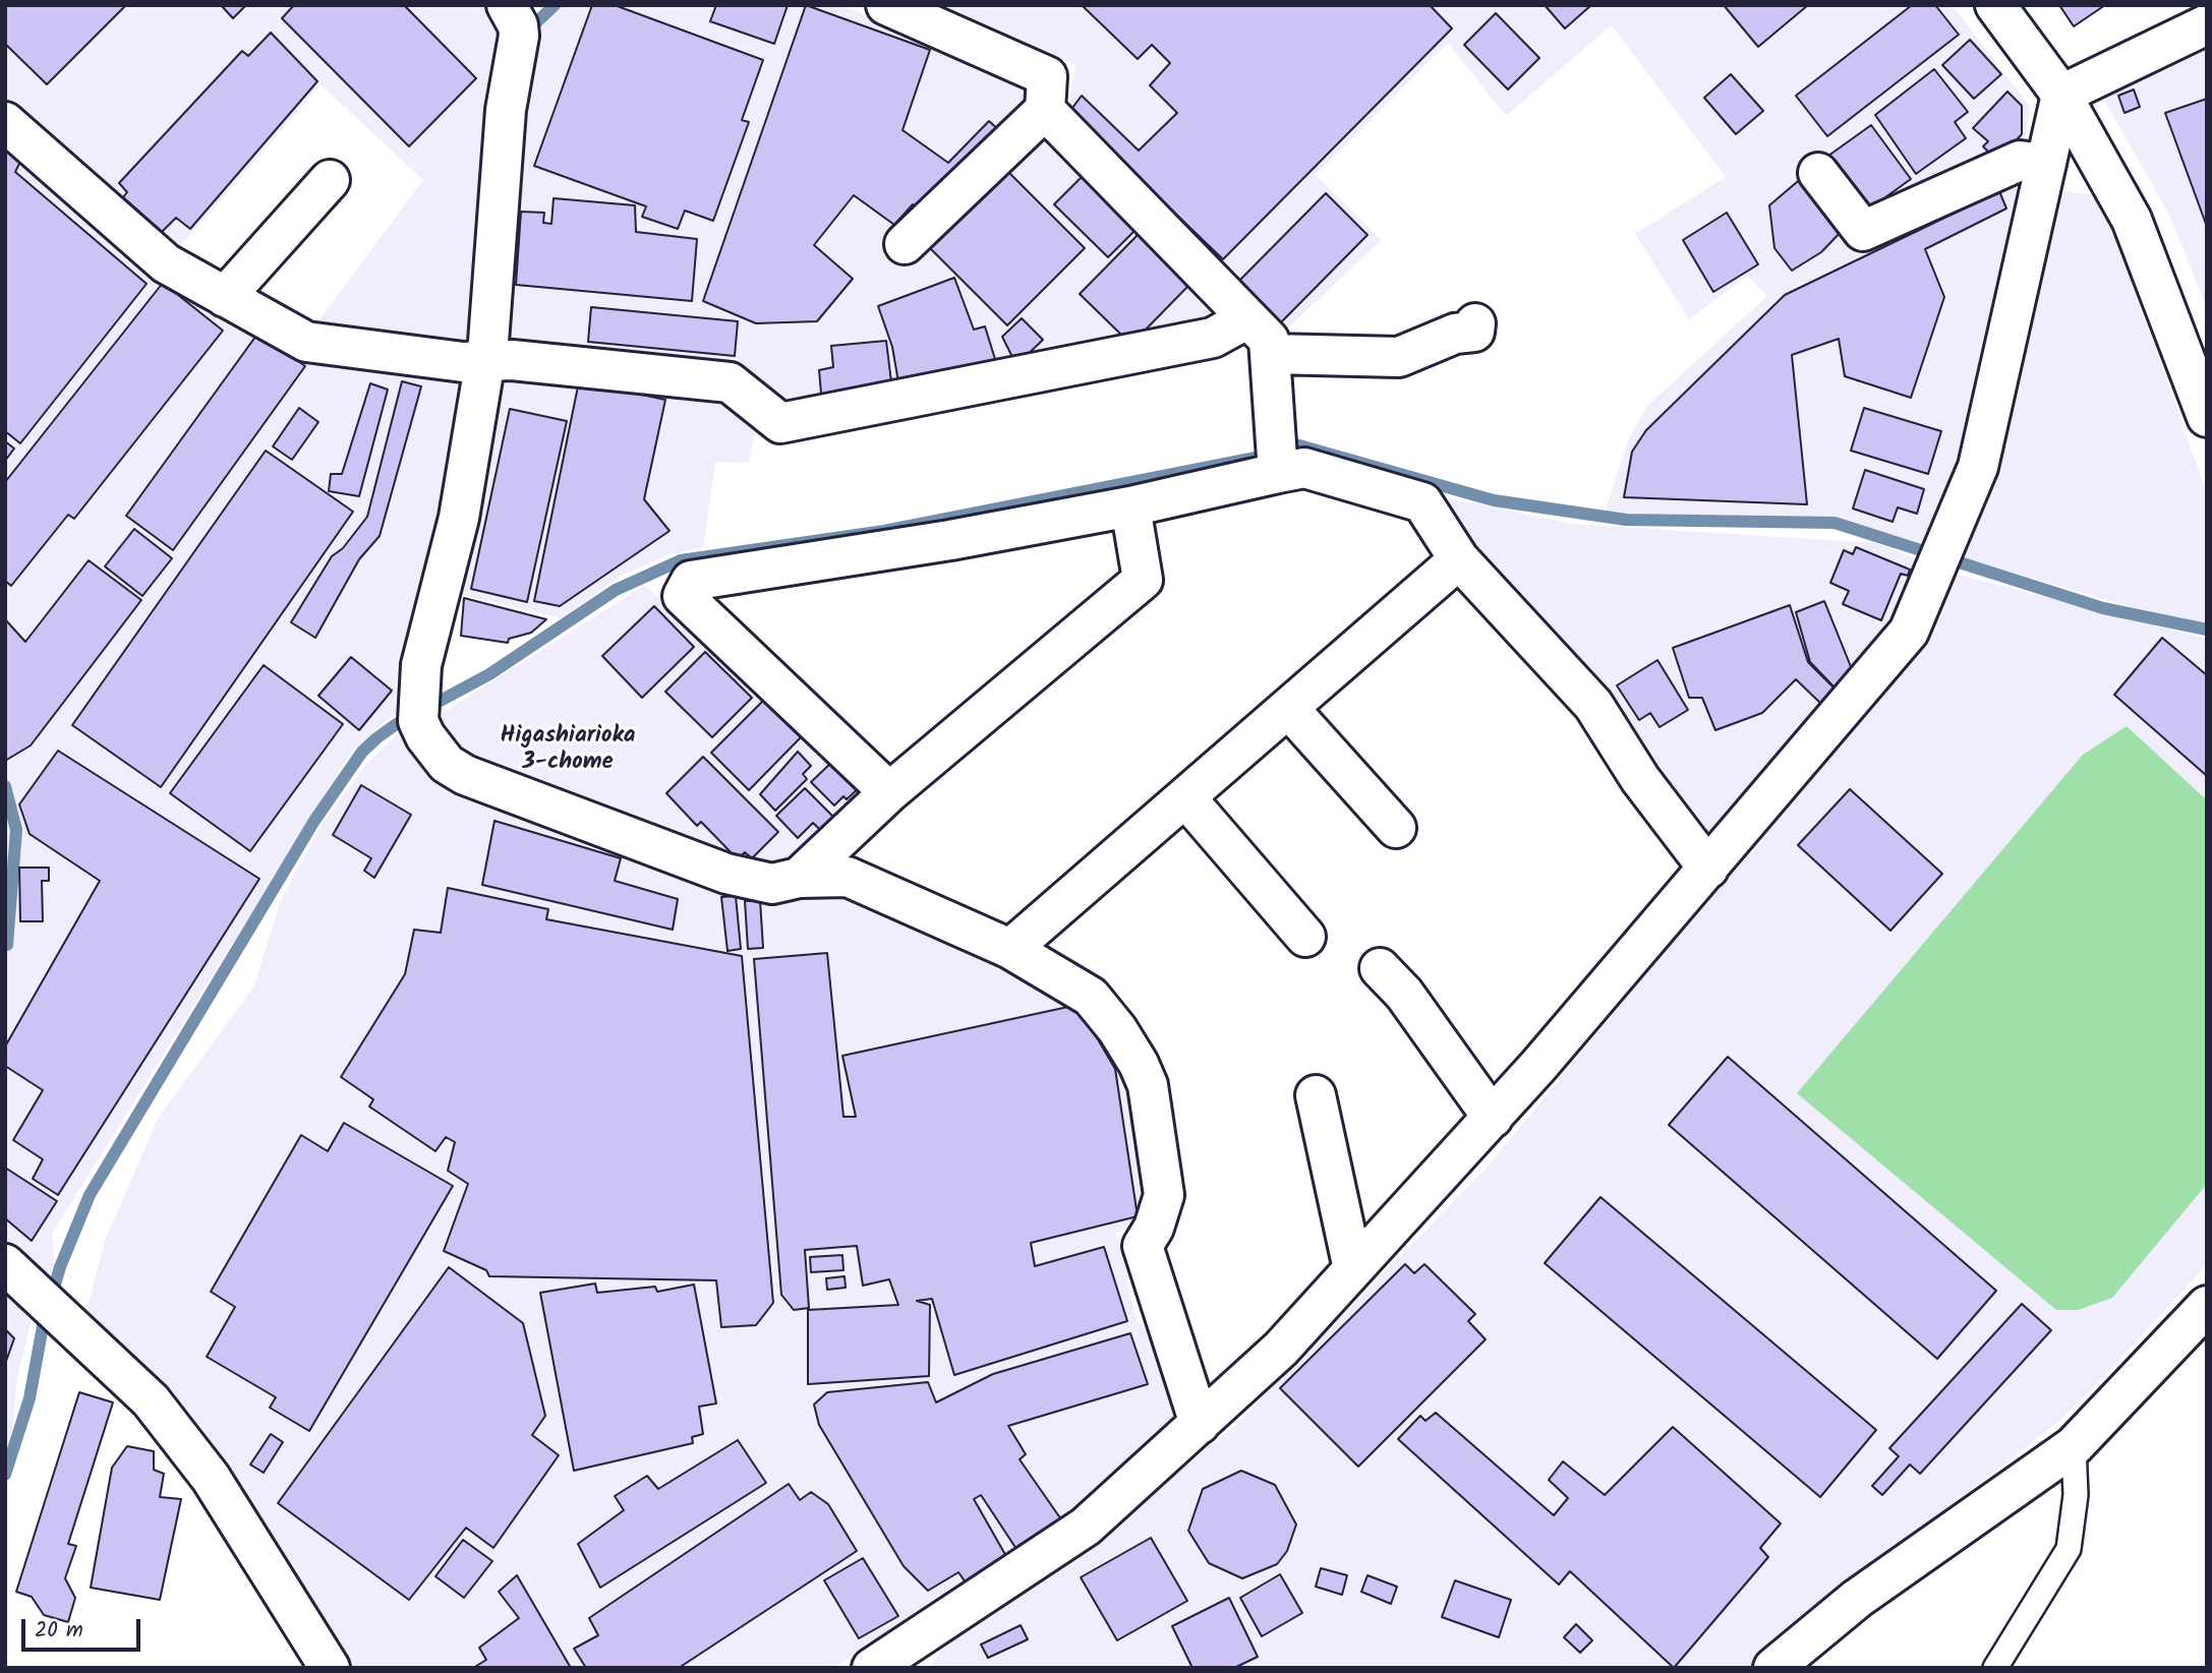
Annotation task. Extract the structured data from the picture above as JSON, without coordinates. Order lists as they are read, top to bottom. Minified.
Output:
{"districts":["Higashiarioka 3-chome"],"scale_bar":"20 m"}
